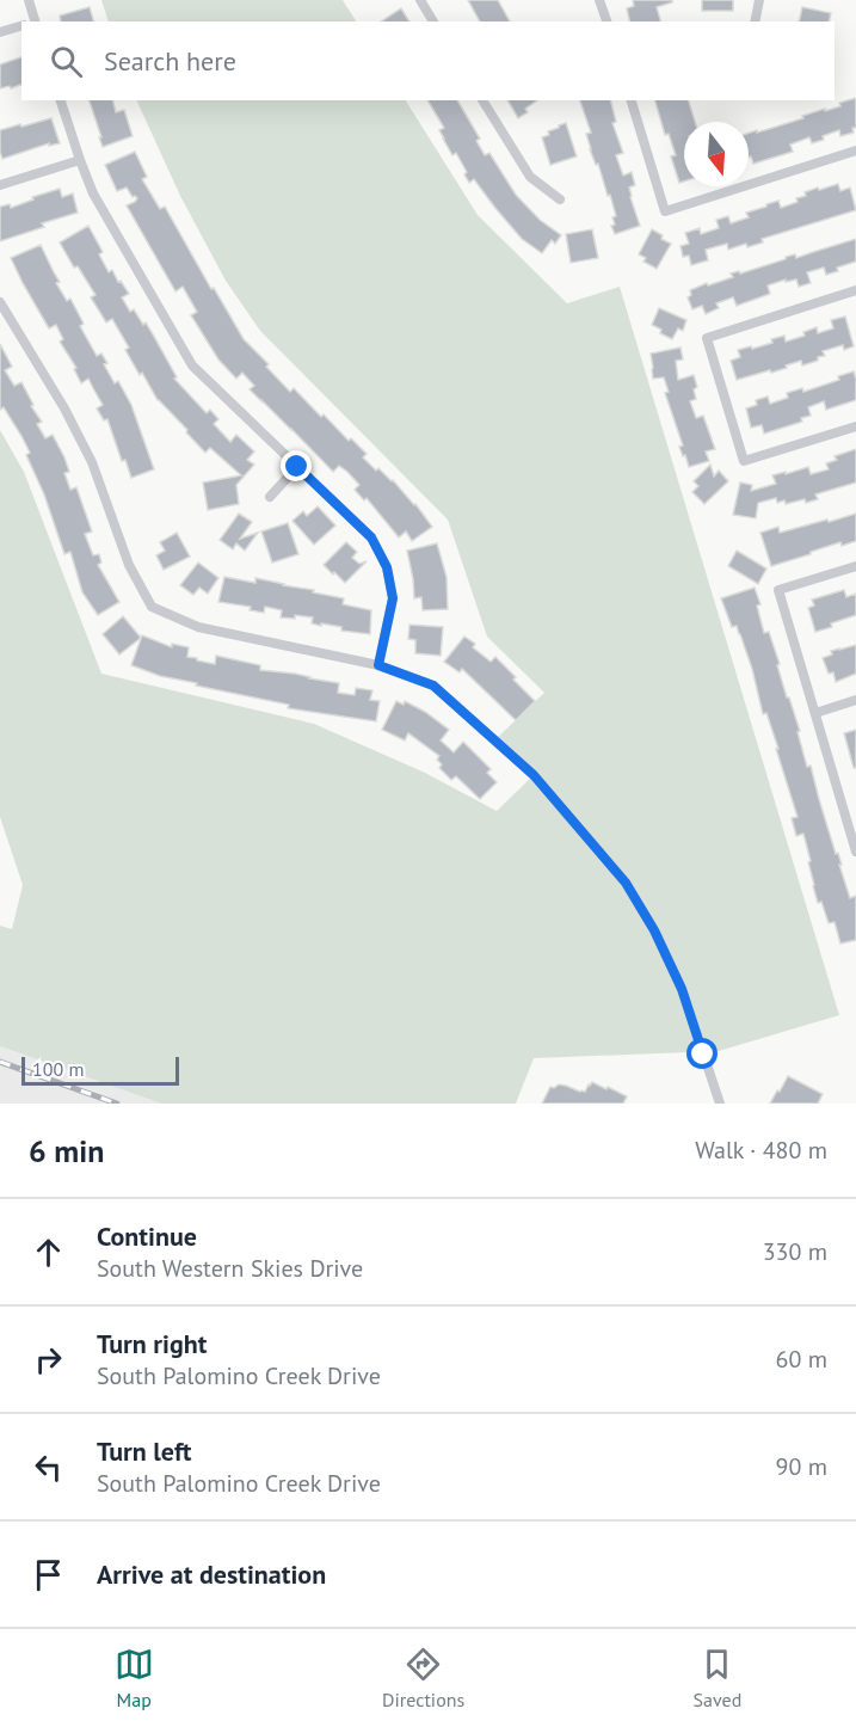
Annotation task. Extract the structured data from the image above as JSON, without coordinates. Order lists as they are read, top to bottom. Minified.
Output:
{"scale_bar":"100 m","north":"bottom","page":{"search":"Search here","scale":"100 m","heading":["6 min","Walk · 480 m"],"list":[["Continue","South Western Skies Drive","330 m"],["Turn right","South Palomino Creek Drive","60 m"],["Turn left","South Palomino Creek Drive","90 m"],"Arrive at destination"],"nav":["Map","Directions","Saved"]}}
